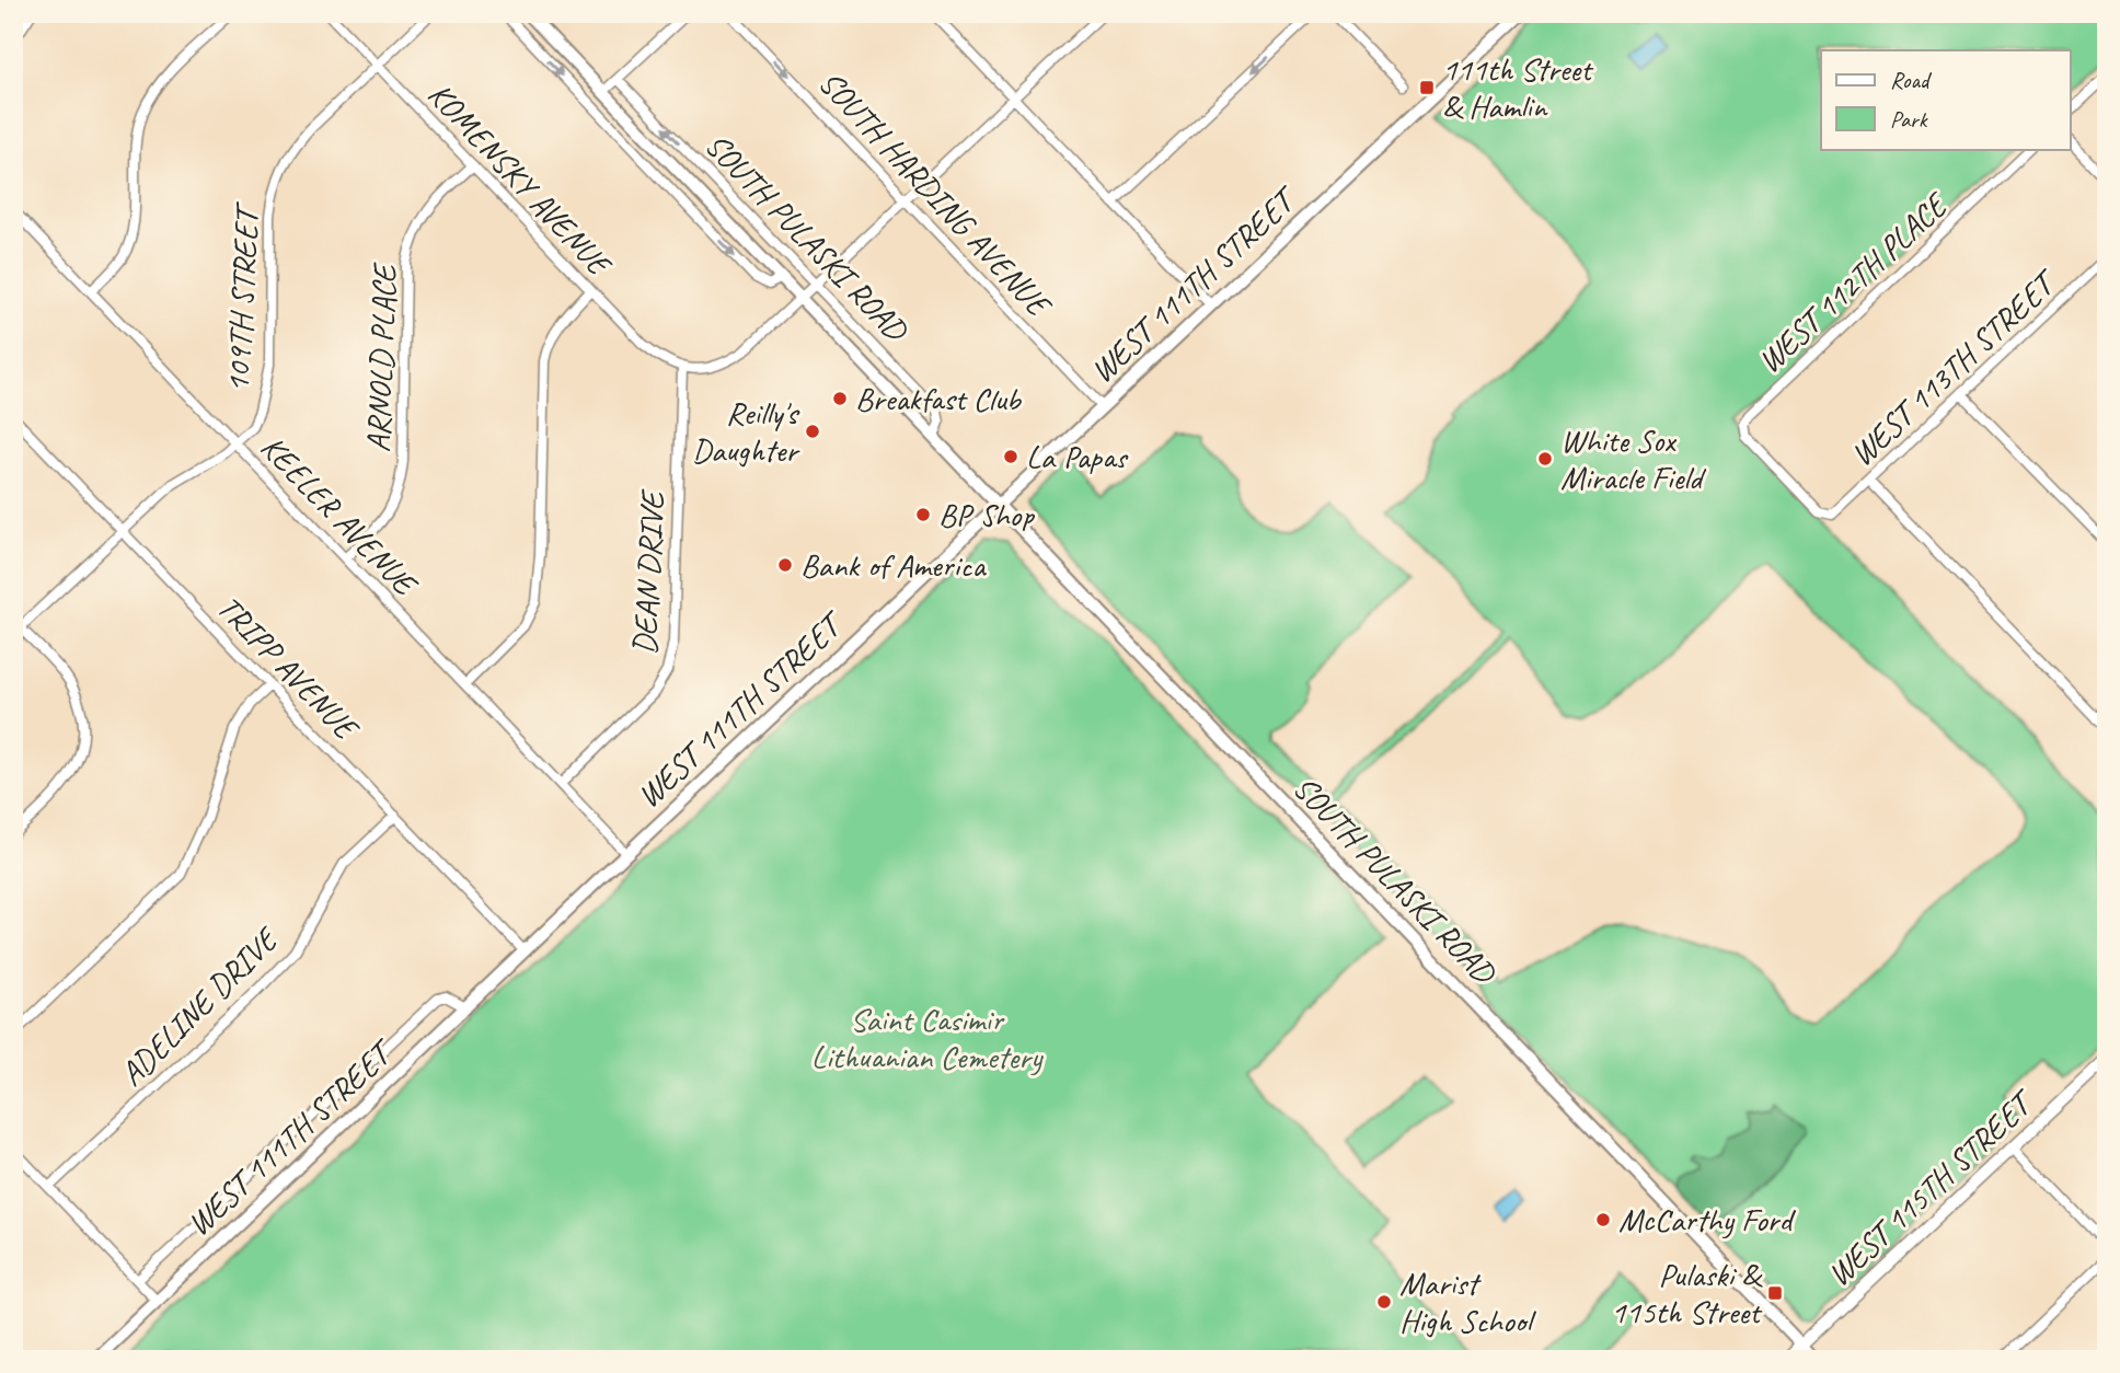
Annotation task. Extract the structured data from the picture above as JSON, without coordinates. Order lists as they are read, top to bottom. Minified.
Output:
{"streets":{"main road":["SOUTH PULASKI ROAD","WEST 111TH STREET"],"street":["KOMENSKY AVENUE","SOUTH HARDING AVENUE","WEST 112TH PLACE","109TH STREET","ARNOLD PLACE","WEST 113TH STREET","KEELER AVENUE","DEAN DRIVE","TRIPP AVENUE","ADELINE DRIVE","WEST 115TH STREET"]},"crossings":[["KOMENSKY AVENUE","109TH STREET"],["KOMENSKY AVENUE","ARNOLD PLACE"],["KOMENSKY AVENUE","DEAN DRIVE"],["SOUTH HARDING AVENUE","WEST 111TH STREET"],["SOUTH PULASKI ROAD","WEST 111TH STREET"],["SOUTH PULASKI ROAD","WEST 115TH STREET"],["WEST 112TH PLACE","WEST 113TH STREET"],["WEST 111TH STREET","KEELER AVENUE"],["WEST 111TH STREET","TRIPP AVENUE"],["109TH STREET","KEELER AVENUE"],["109TH STREET","TRIPP AVENUE"],["ARNOLD PLACE","KEELER AVENUE"],["KEELER AVENUE","DEAN DRIVE"],["TRIPP AVENUE","ADELINE DRIVE"]],"one_way":["SOUTH HARDING AVENUE"],"parks":["Saint Casimir Lithuanian Cemetery"],"places":{"transit":["111th Street & Hamlin","Pulaski & 115th Street"],"other":["Breakfast Club","Reilly's Daughter","La Papas","White Sox Miracle Field","BP Shop","Bank of America","McCarthy Ford","Marist High School"]},"legend":["Road","Park"]}
